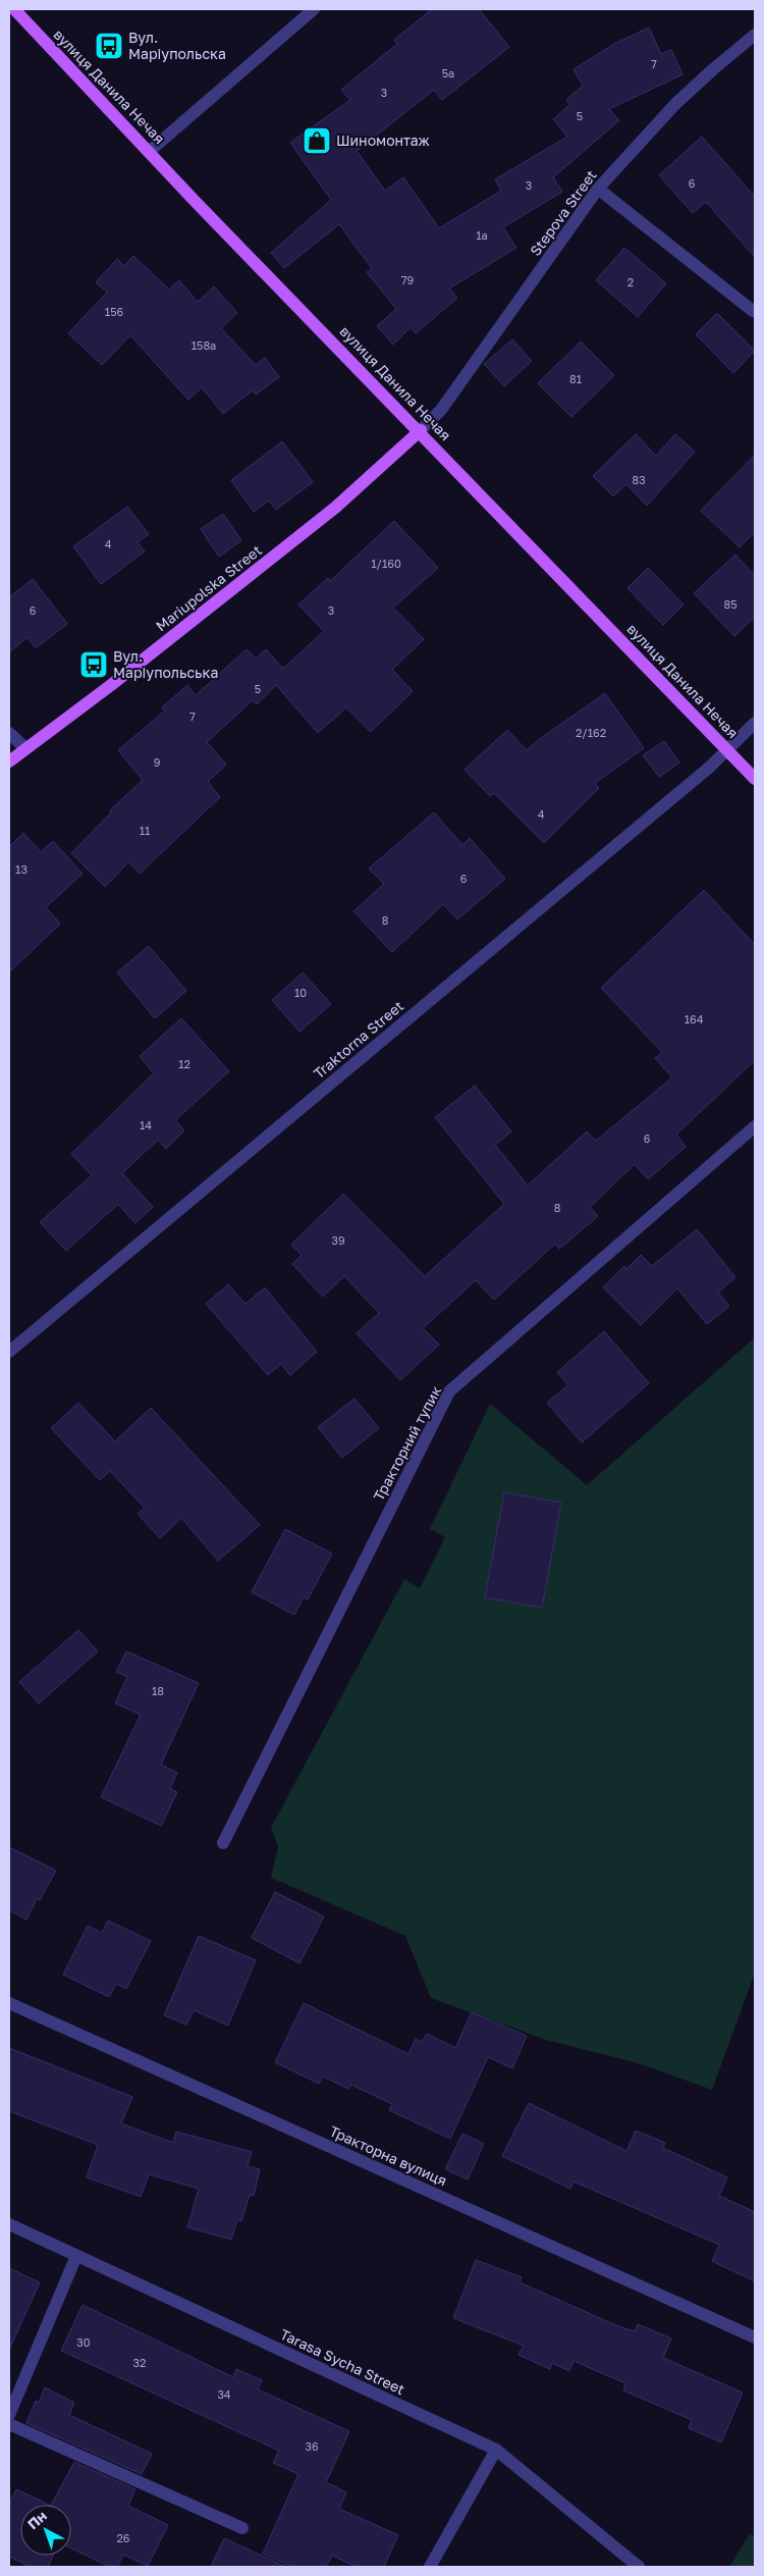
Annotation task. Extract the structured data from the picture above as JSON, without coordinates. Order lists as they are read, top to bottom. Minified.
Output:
{"streets":{"main road":["вулиця Данила Нечая","Mariupolska Street"],"street":["Stepova Street","Traktorna Street","Тракторний тупик","Тракторна вулиця","Tarasa Sycha Street"]},"crossings":[["вулиця Данила Нечая","Stepova Street"],["вулиця Данила Нечая","Mariupolska Street"],["вулиця Данила Нечая","Traktorna Street"],["Stepova Street","Mariupolska Street"]],"places":{"bus stop":["Вул. Маріупольска","Вул. Маріупольська"],"shop":["Шиномонтаж"]},"house_numbers":["7","5а","3","5","6","3","1а","79","2","156","158а","81","83","4","1/160","85","6","3","5","7","2/162","9","4","11","13","6","8","10","164","12","14","6","8","39","18","30","32","34","36","26"],"north":"top left"}
